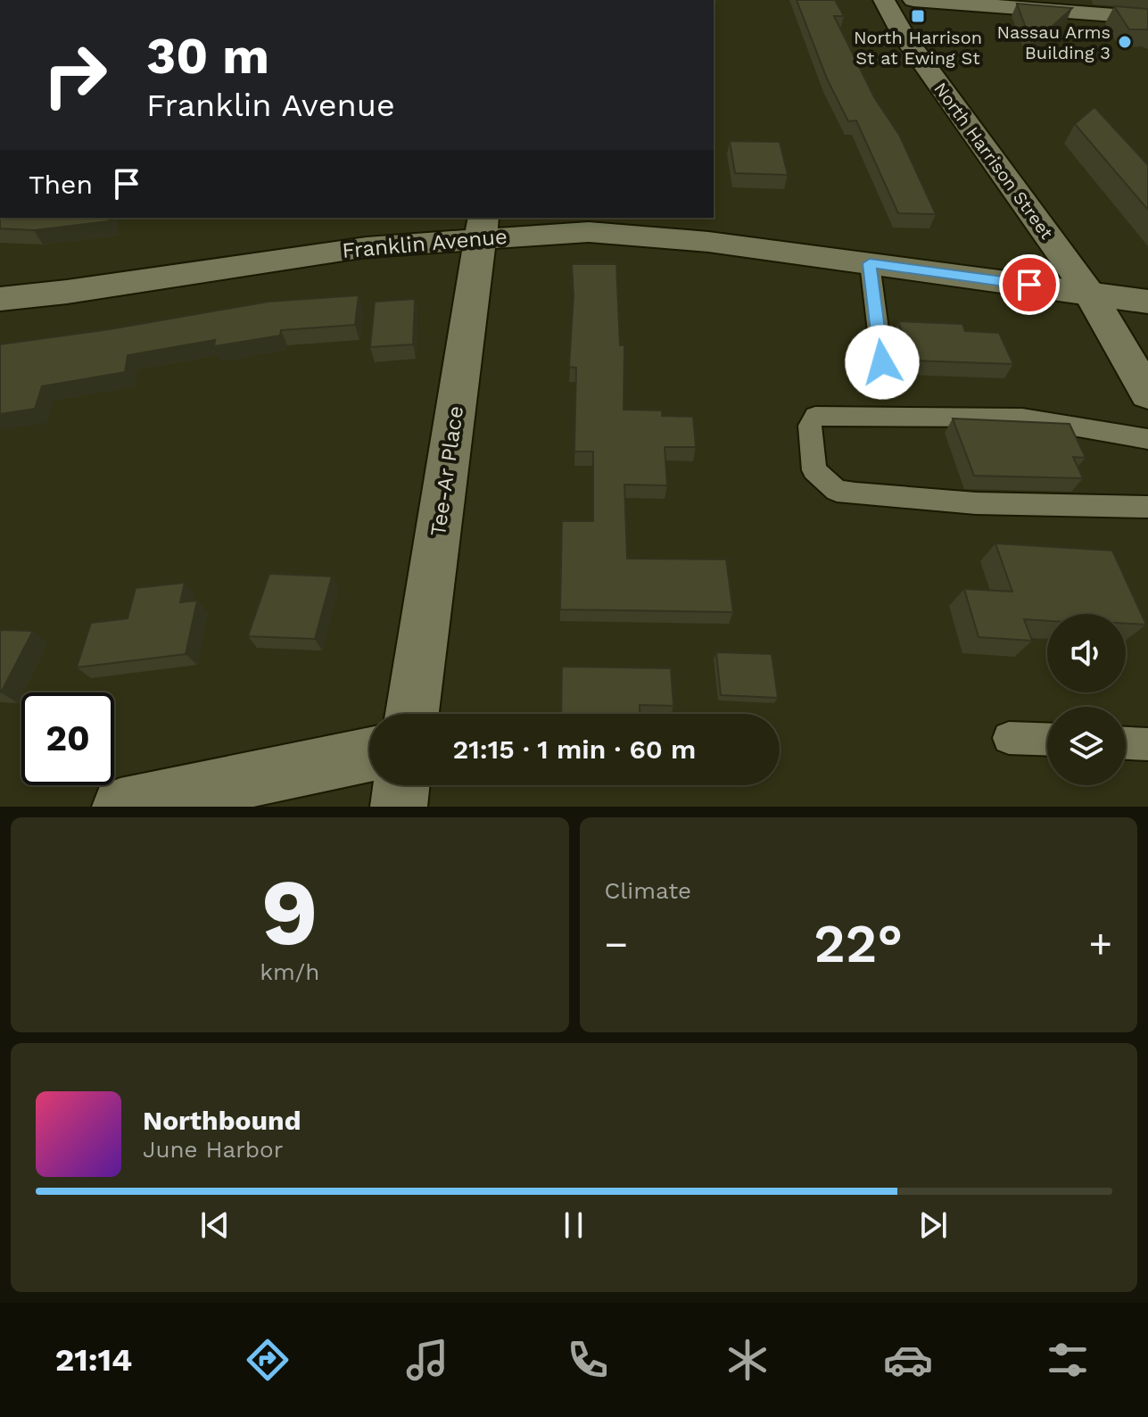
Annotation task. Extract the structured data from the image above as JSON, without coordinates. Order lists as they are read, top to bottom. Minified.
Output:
{"streets":{"street":["North Harrison Street","Franklin Avenue","Tee-Ar Place"]},"crossings":[["North Harrison Street","Franklin Avenue"],["Franklin Avenue","Tee-Ar Place"]],"places":{"transit":["North Harrison St at Ewing St"],"other":["Nassau Arms Building 3"]},"page":{"turn":["30 m","Franklin Avenue"],"then":"Then","limit":"20","trip":"21:15 · 1 min · 60 m","tile":[["9","km/h"],"Climate"],"heat":["−","22°","+"],"song":["Northbound","June Harbor"],"tabs":"21:14"}}
